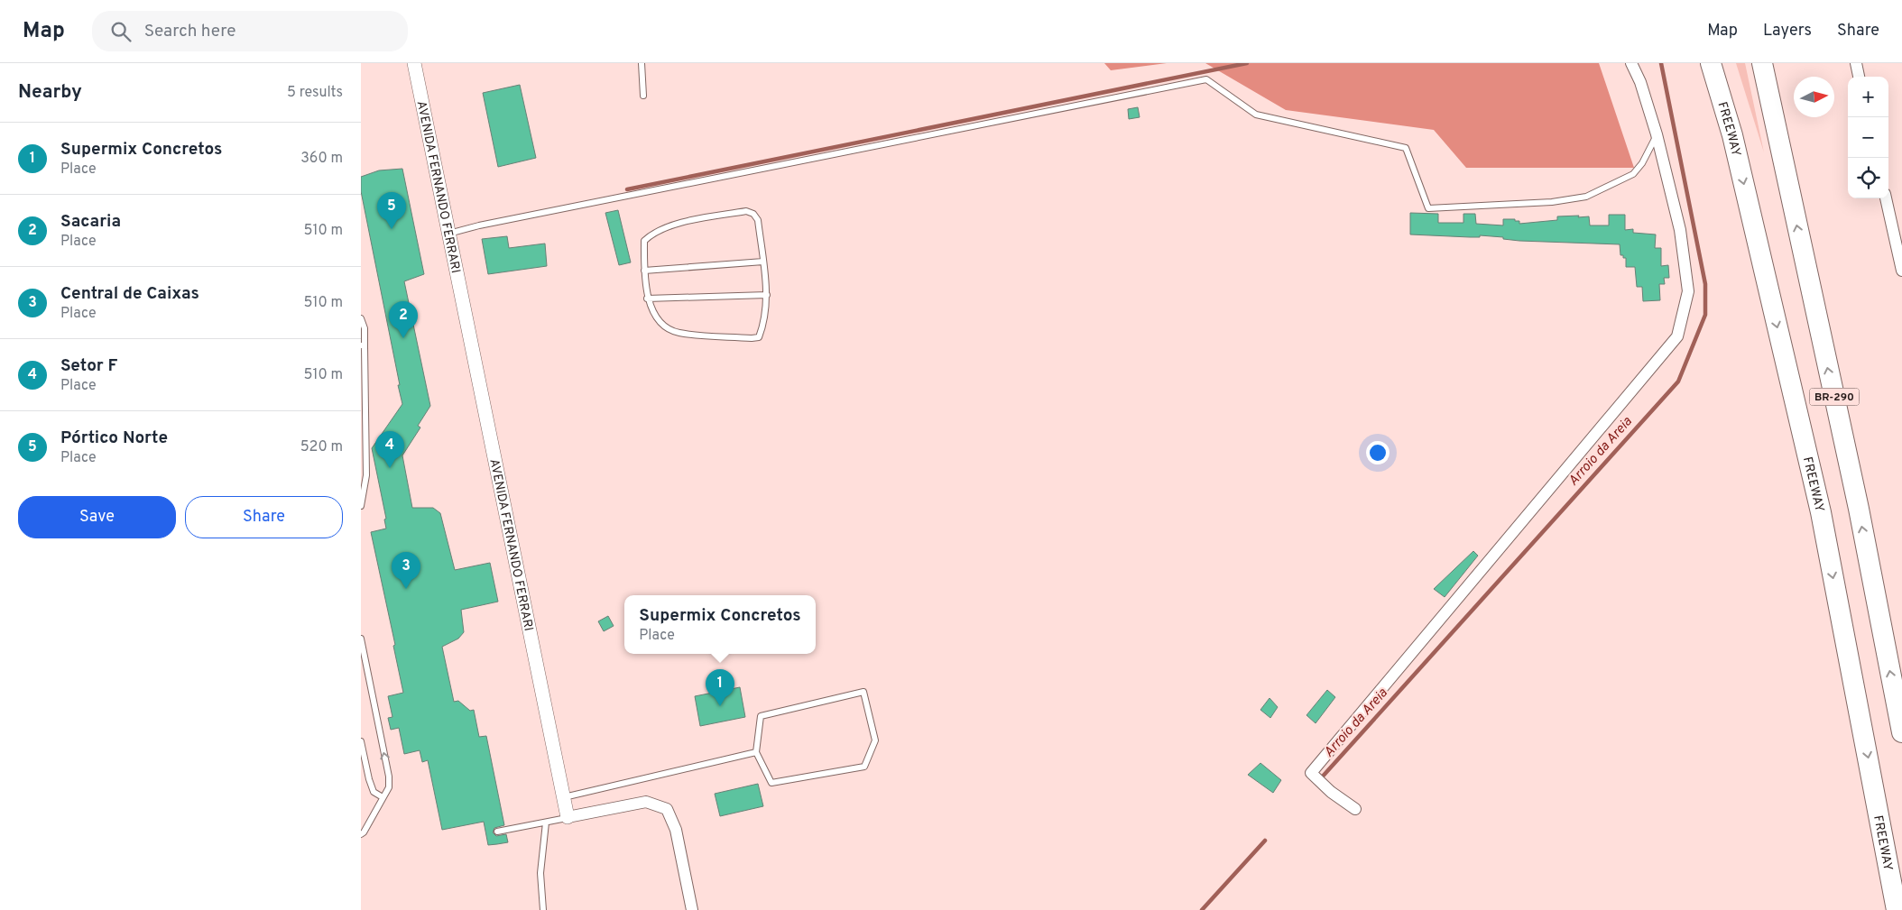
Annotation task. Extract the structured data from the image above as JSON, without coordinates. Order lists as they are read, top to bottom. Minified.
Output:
{"streets":{"highway":["FREEWAY","BR-290"],"street":["AVENIDA FERNANDO FERRARI"]},"water":["Arroio da Areia"],"north":"right","page":{"header":"Map","search":"Search here","nav":["Map","Layers","Share"],"heading":["Nearby","5 results"],"map_buttons":["+","−"],"list":[{"mark":"1","name":"Supermix Concretos","note":"Place","value":"360 m"},{"mark":"2","name":"Sacaria","note":"Place","value":"510 m"},{"mark":"3","name":"Central de Caixas","note":"Place","value":"510 m"},{"mark":"4","name":"Setor F","note":"Place","value":"510 m"},{"mark":"5","name":"Pórtico Norte","note":"Place","value":"520 m"}],"pins":["5","2","4","3","1"],"buttons":["Save","Share"],"popup":["Supermix Concretos","Place"]}}
